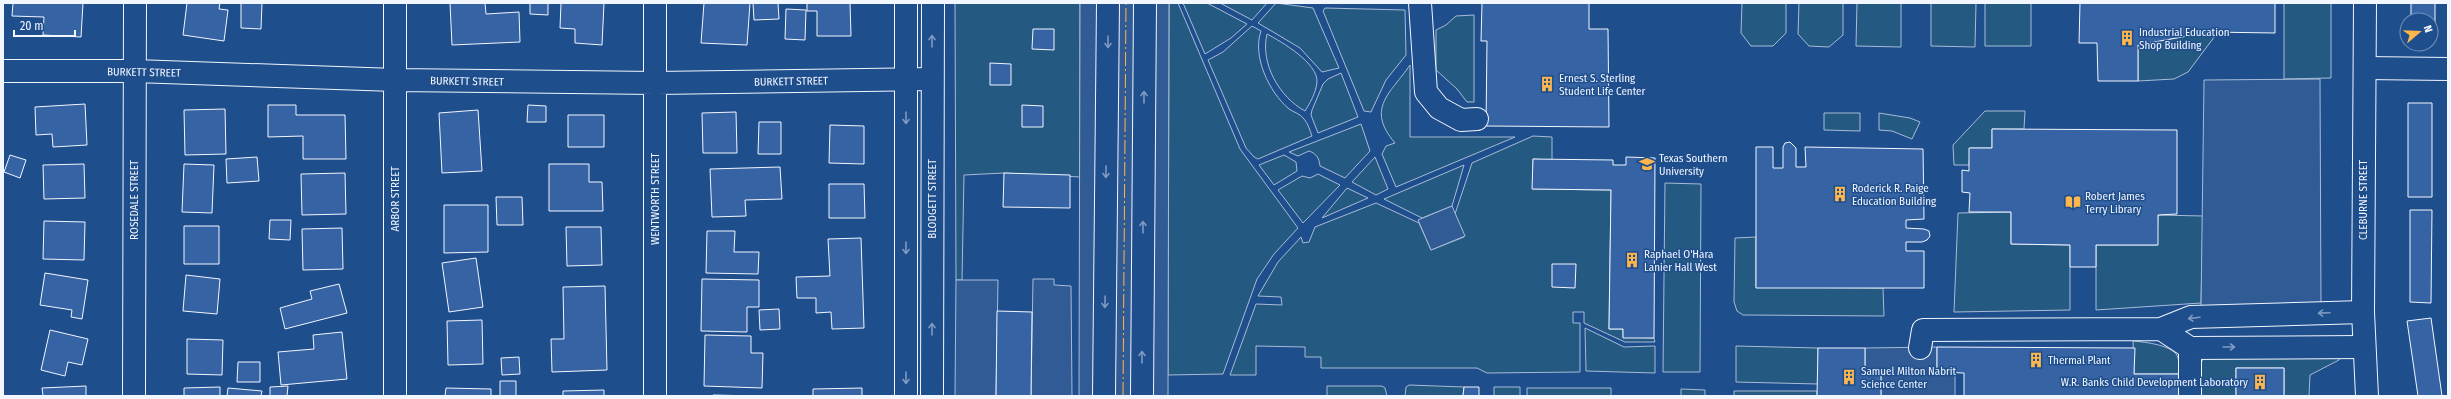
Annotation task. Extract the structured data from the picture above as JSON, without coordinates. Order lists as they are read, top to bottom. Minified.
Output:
{"streets":{"street":["BURKETT STREET","ARBOR STREET","WENTWORTH STREET","BLODGETT STREET","ROSEDALE STREET","CLEBURNE STREET"]},"crossings":[["BURKETT STREET","ARBOR STREET"],["BURKETT STREET","WENTWORTH STREET"],["BURKETT STREET","BLODGETT STREET"],["BURKETT STREET","ROSEDALE STREET"]],"places":{"building":["Industrial Education Shop Building","Ernest S. Sterling Student Life Center","Roderick R. Paige Education Building","Raphael O'Hara Lanier Hall West","Thermal Plant","Samuel Milton Nabrit Science Center","W.R. Banks Child Development Laboratory"],"school or university":["Texas Southern University"],"library":["Robert James Terry Library"]},"scale_bar":"20 m","north":"right"}
